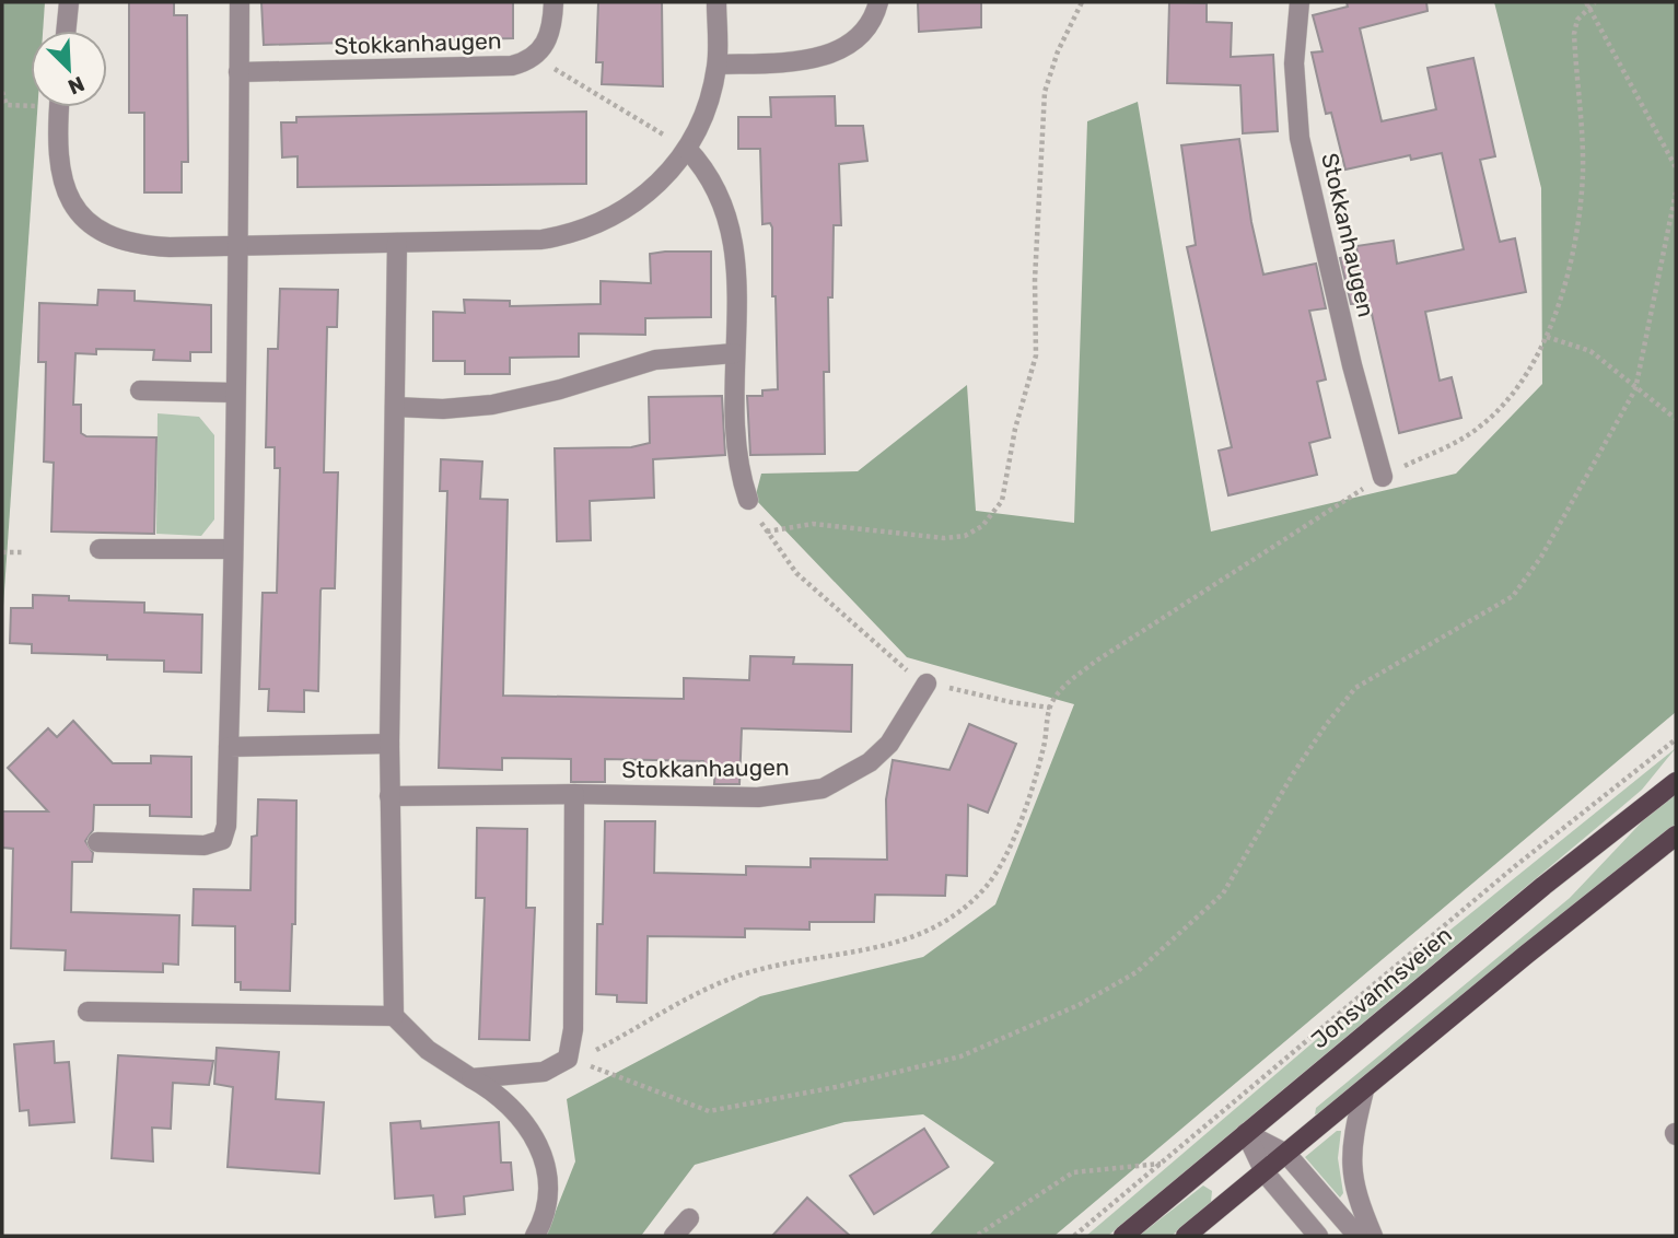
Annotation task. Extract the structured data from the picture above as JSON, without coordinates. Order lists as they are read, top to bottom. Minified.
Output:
{"streets":{"main road":["Jonsvannsveien"],"street":["Stokkanhaugen"]},"north":"bottom right"}
